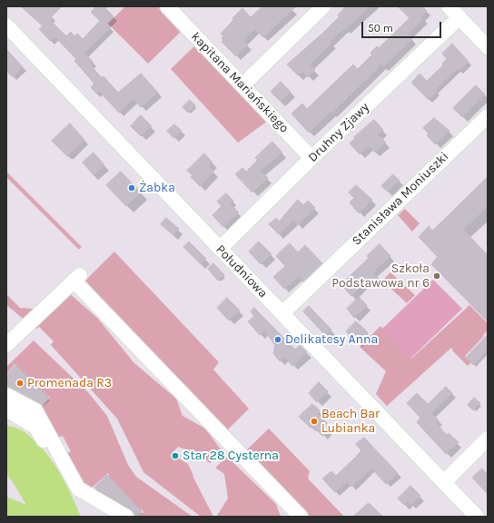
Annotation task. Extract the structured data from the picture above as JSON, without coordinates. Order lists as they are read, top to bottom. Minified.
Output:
{"streets":{"street":["kapitana Mariańskiego","Druhny Zjawy","Stanisława Moniuszki","Południowa"]},"crossings":[["kapitana Mariańskiego","Druhny Zjawy"],["Druhny Zjawy","Południowa"],["Stanisława Moniuszki","Południowa"]],"places":["Żabka","Szkoła Podstawowa nr 6","Delikatesy Anna","Promenada R3","Beach Bar Lubianka","Star 28 Cysterna"],"scale_bar":"50 m"}
